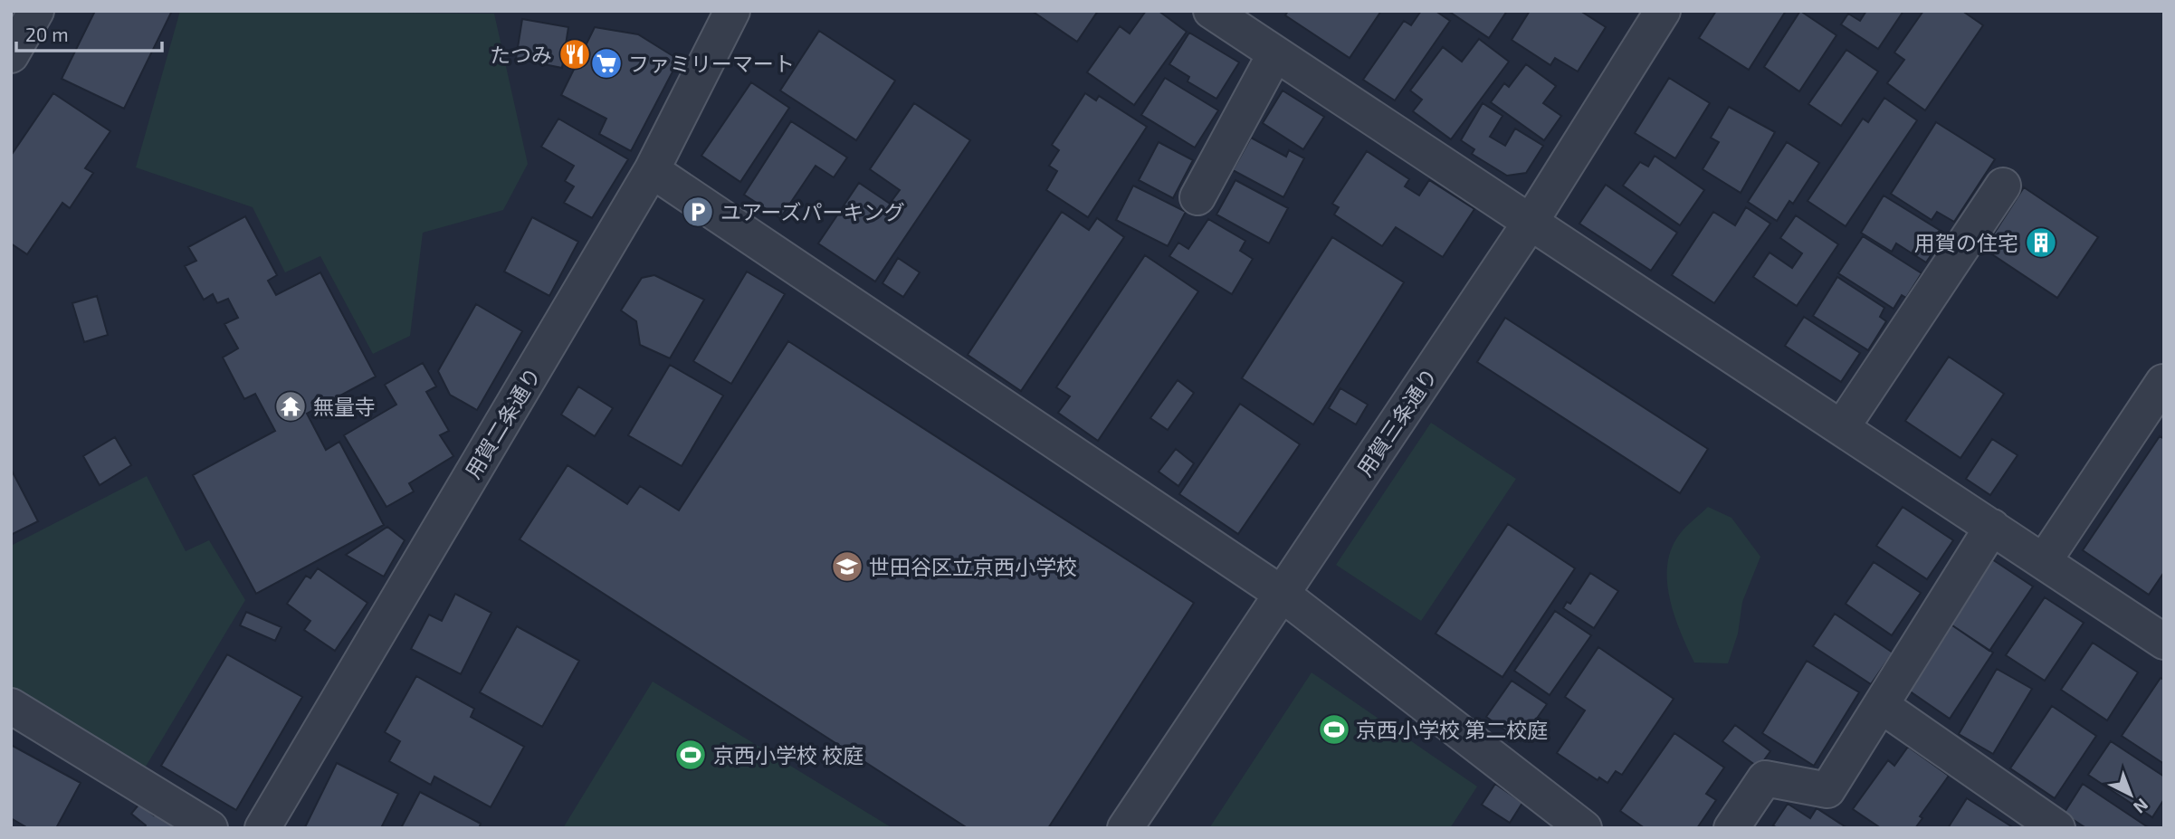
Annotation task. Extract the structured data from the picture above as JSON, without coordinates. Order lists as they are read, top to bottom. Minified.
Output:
{"streets":{"street":["用賀三条通り","用賀二条通り"]},"places":{"restaurant":["たつみ"],"supermarket":["ファミリーマート"],"parking":["ユアーズパーキング"],"building":["用賀の住宅"],"temple":["無量寺"],"school or university":["世田谷区立京西小学校"],"sports":["京西小学校 第二校庭","京西小学校 校庭"]},"scale_bar":"20 m","north":"bottom right"}
